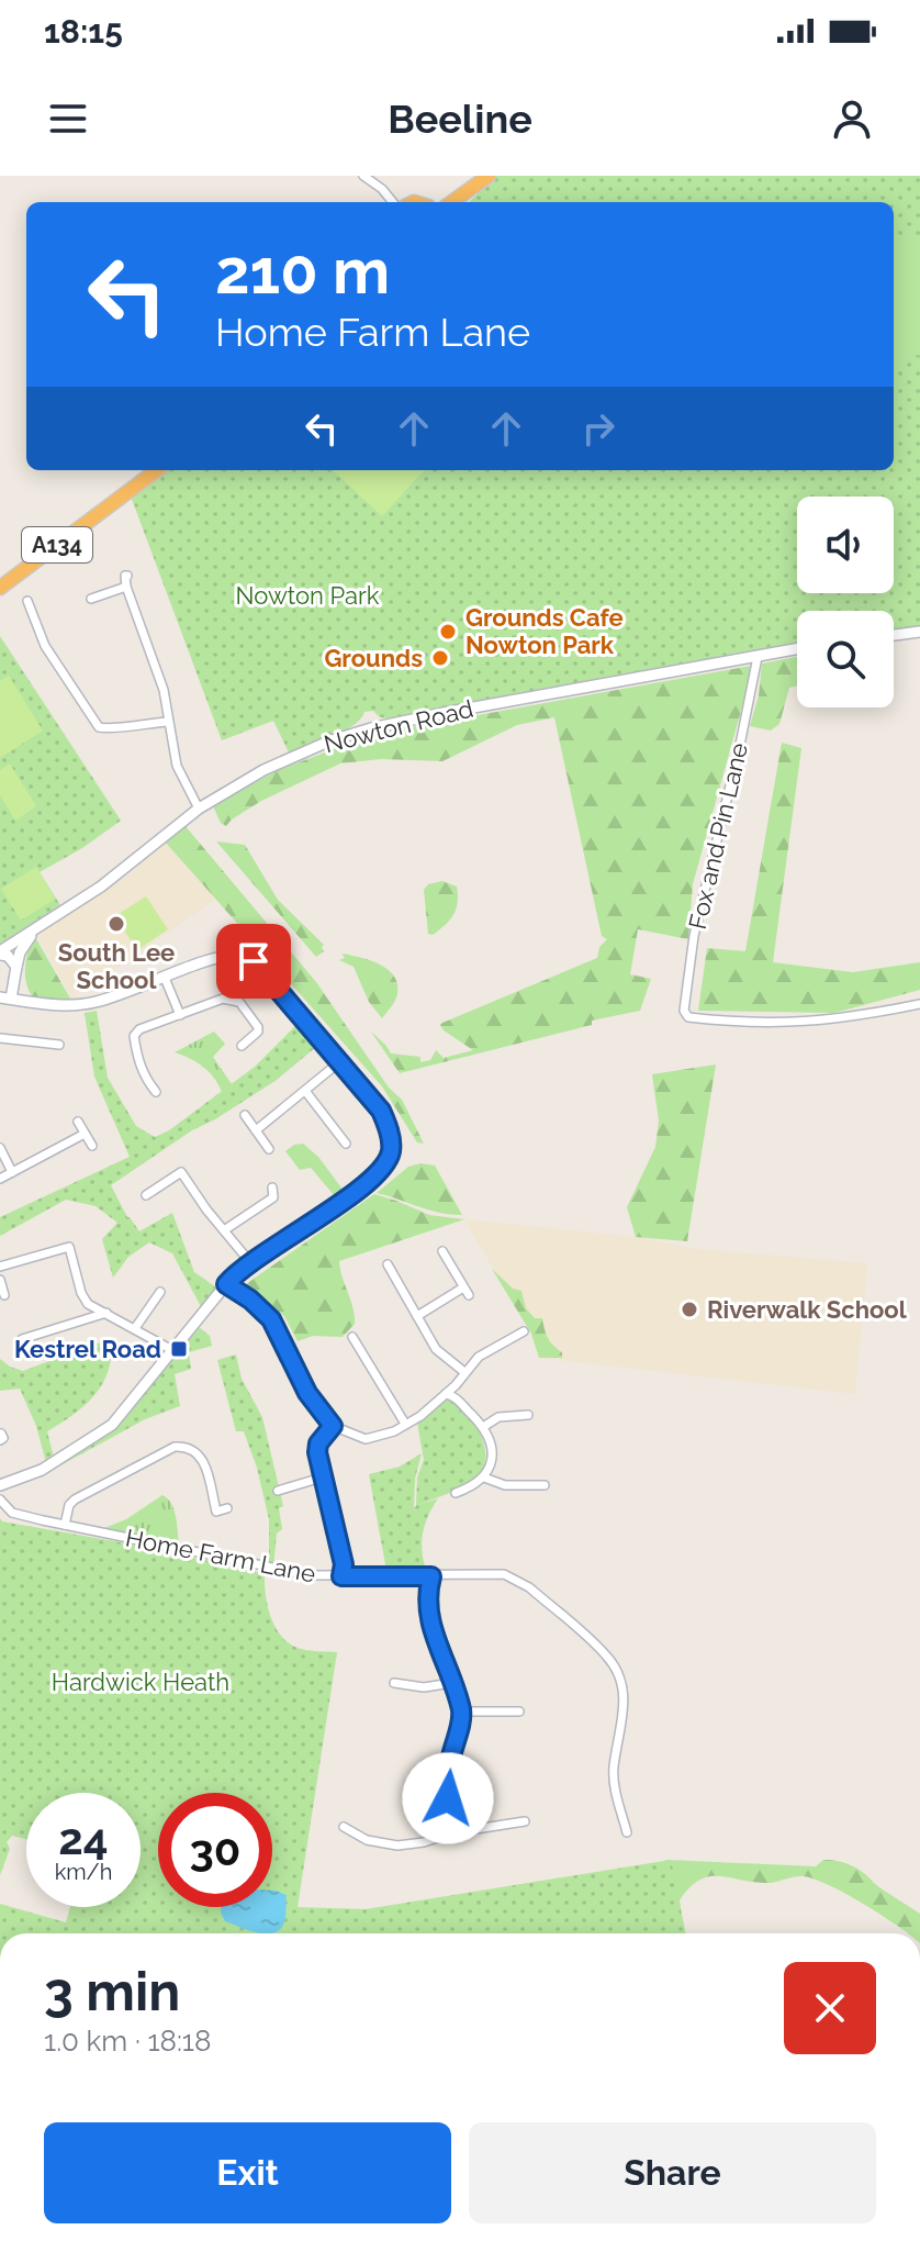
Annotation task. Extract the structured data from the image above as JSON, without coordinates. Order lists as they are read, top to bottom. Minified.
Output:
{"streets":{"highway":["A134"],"street":["Nowton Road","Fox and Pin Lane","Home Farm Lane"]},"crossings":[["Nowton Road","Fox and Pin Lane"]],"parks":["Nowton Park","Hardwick Heath"],"places":{"other":["Grounds Cafe Nowton Park","Grounds","South Lee School","Riverwalk School"],"transit":["Kestrel Road"]},"page":{"status":"18:15","header":"Beeline","turn":["210 m","Home Farm Lane"],"speed":"24 km/h","limit":"30","heading":["3 min","1.0 km · 18:18"],"buttons":["Exit","Share"]}}
